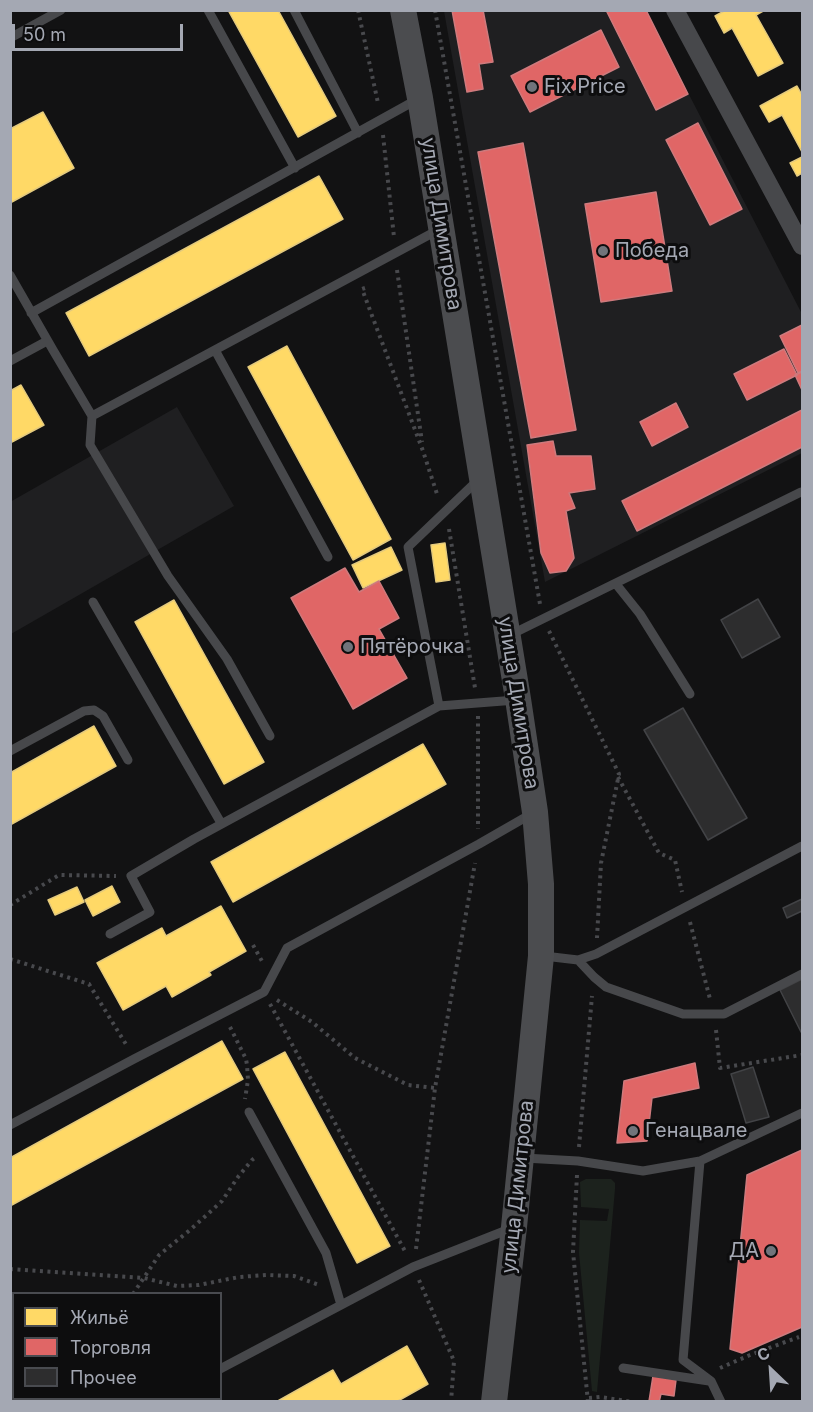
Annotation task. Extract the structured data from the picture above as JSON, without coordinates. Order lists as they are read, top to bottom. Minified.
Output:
{"streets":{"main road":["улица Димитрова"]},"places":["Fix Price","Победа","Пятёрочка","Генацвале","ДА"],"legend":["Жильё","Торговля","Прочее"],"scale_bar":"50 m","north":"top left"}
